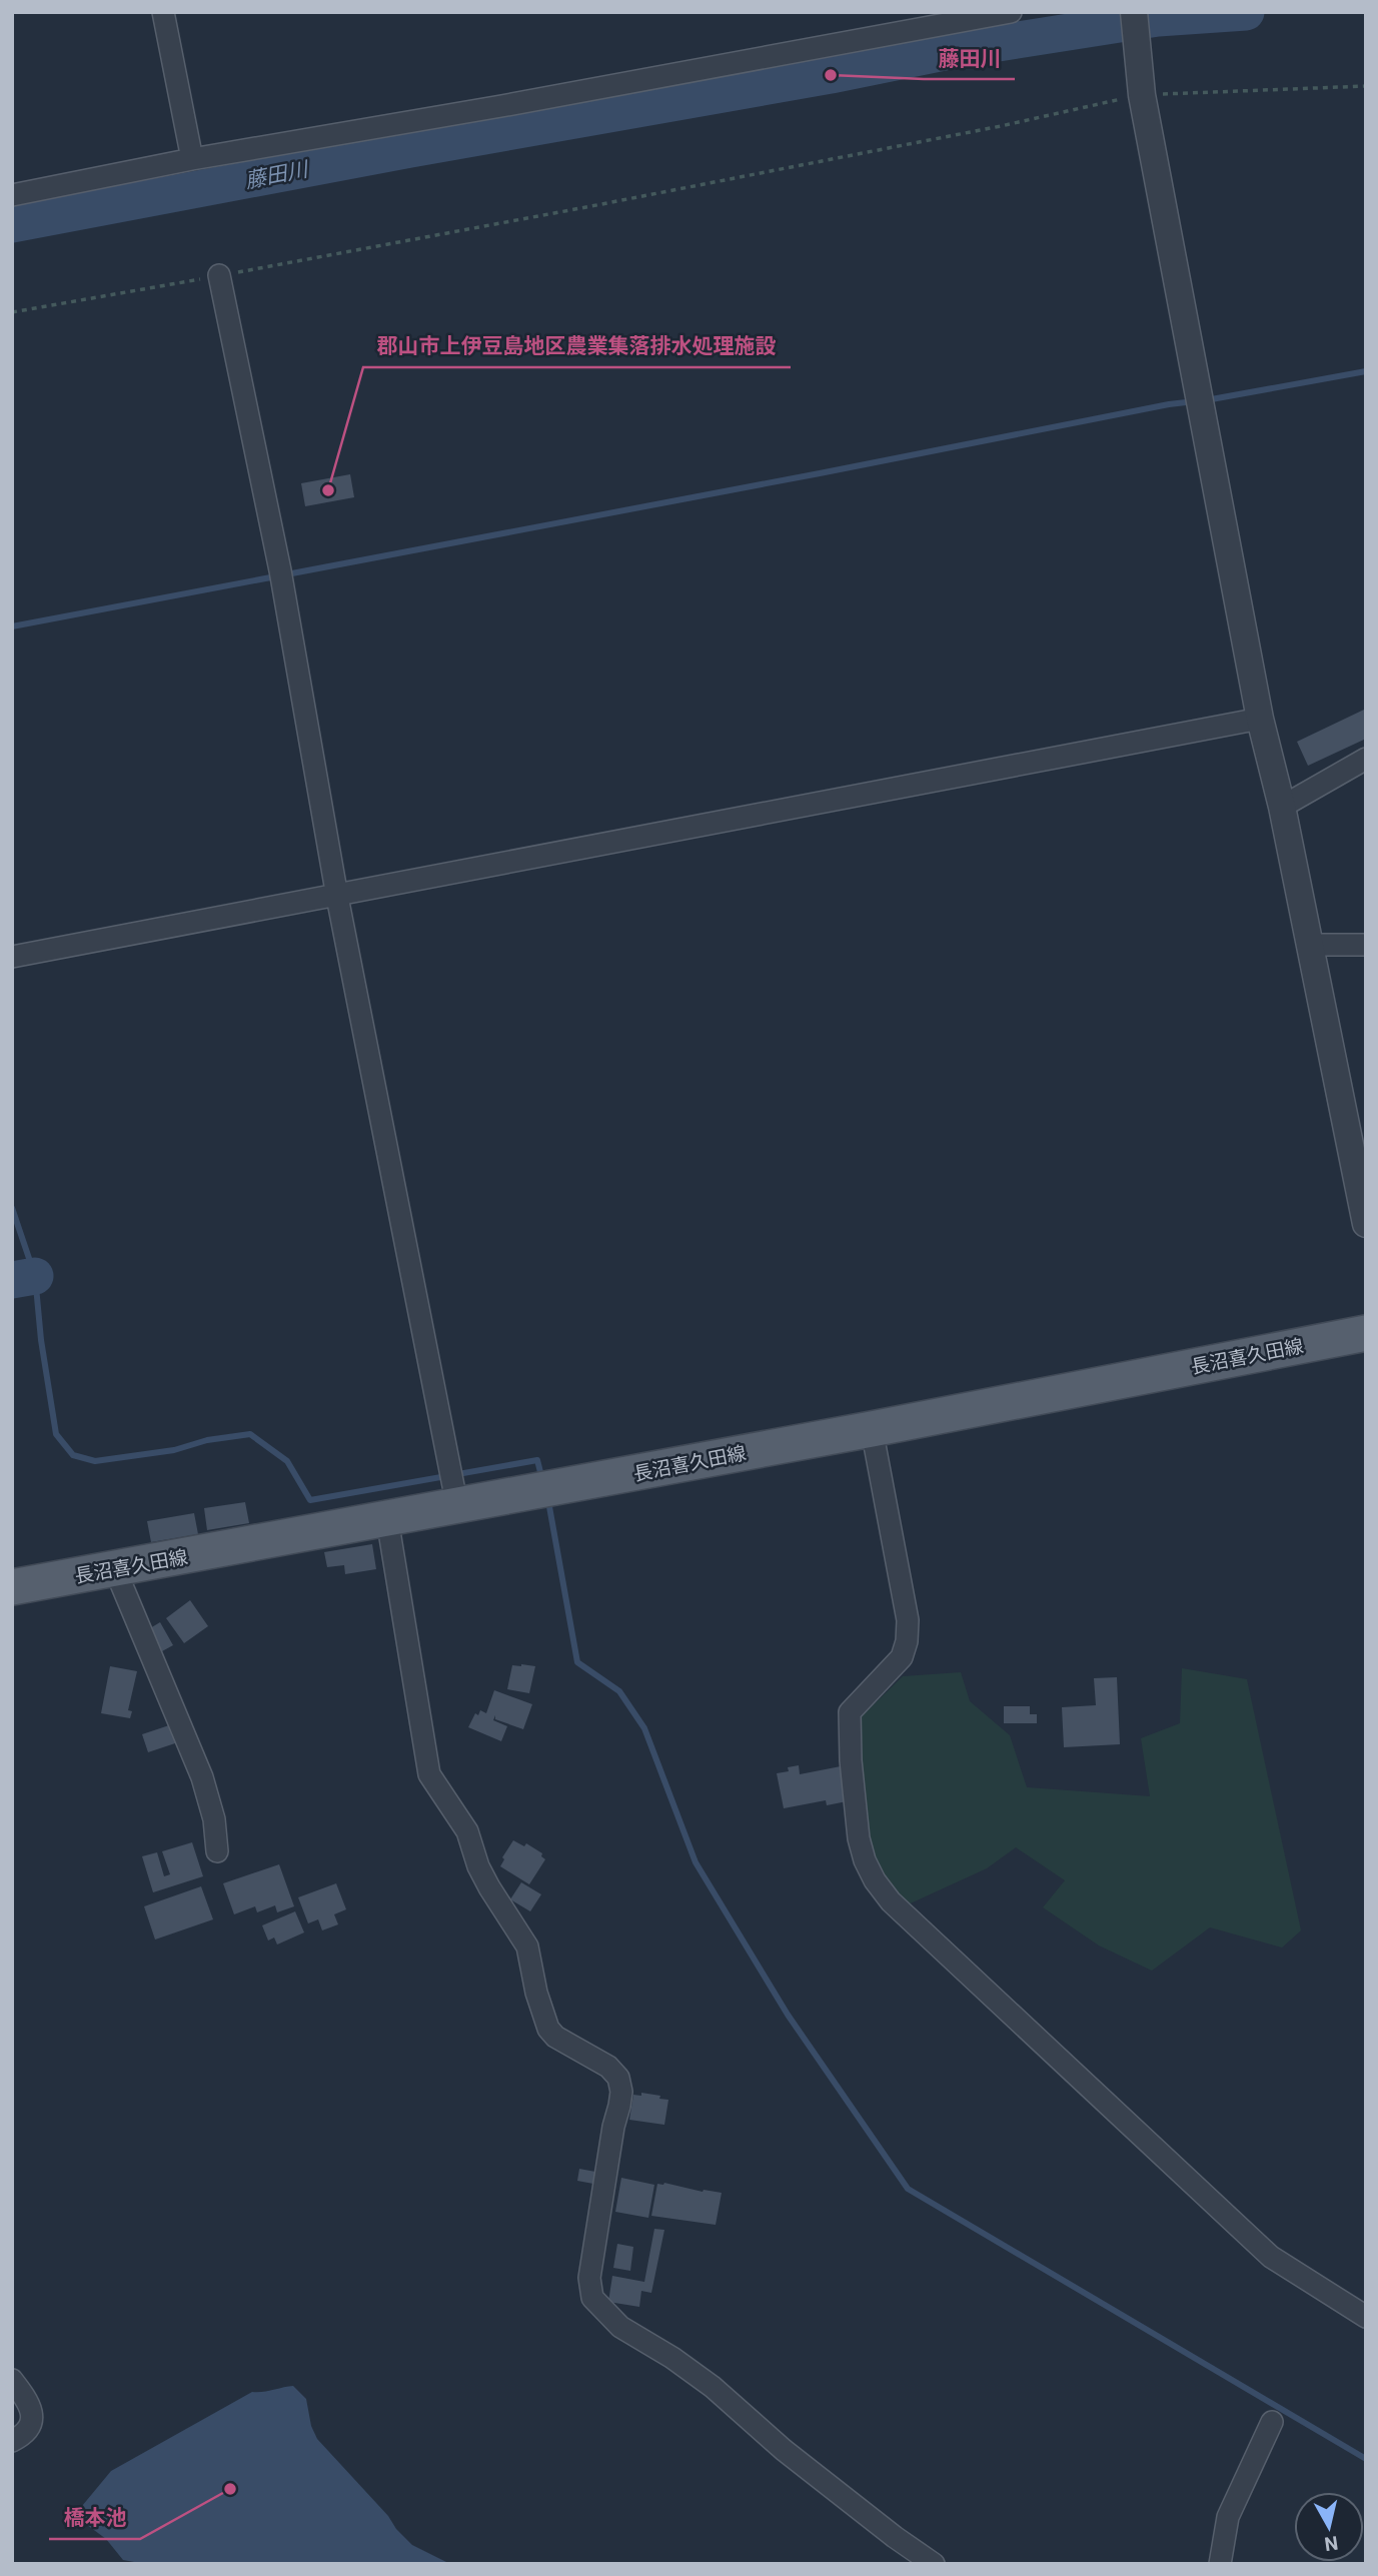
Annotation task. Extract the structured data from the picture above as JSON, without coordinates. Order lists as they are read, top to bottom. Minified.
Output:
{"streets":{"main road":["長沼喜久田線"]},"water":["藤田川"],"places":["藤田川","郡山市上伊豆島地区農業集落排水処理施設","橋本池"],"north":"bottom"}
